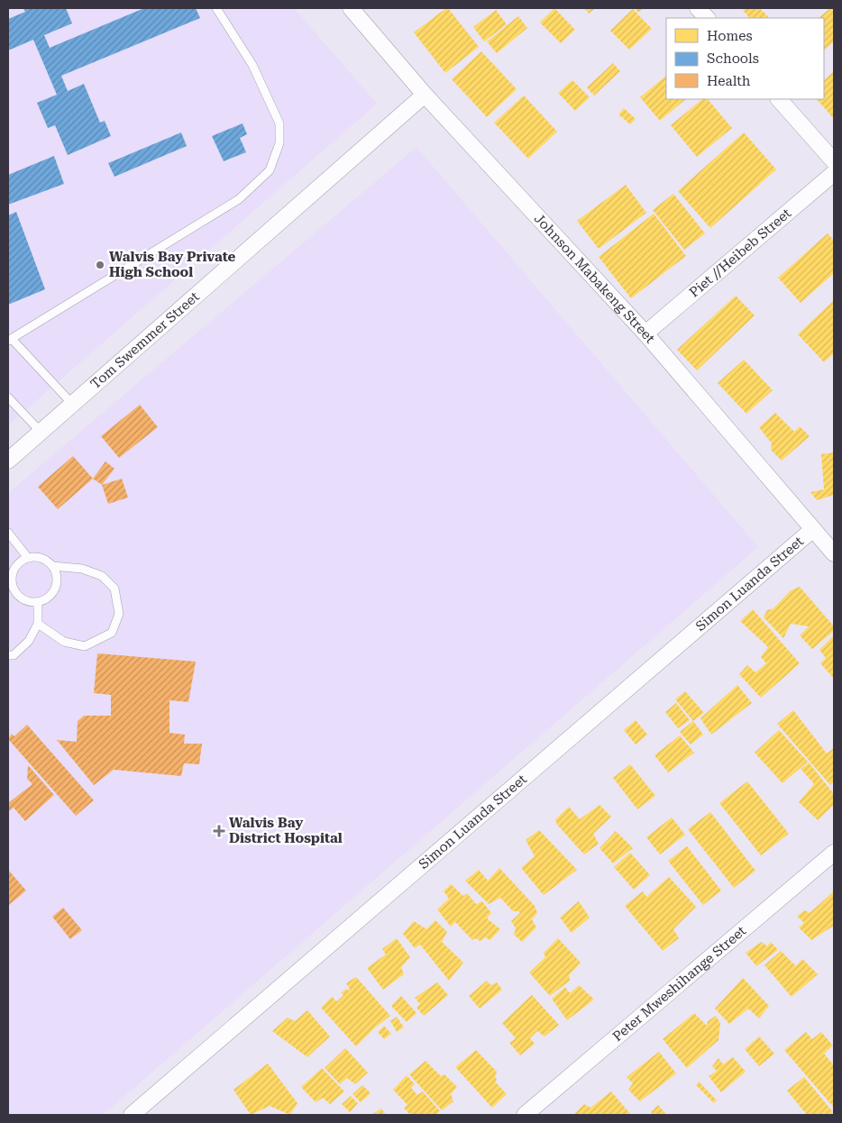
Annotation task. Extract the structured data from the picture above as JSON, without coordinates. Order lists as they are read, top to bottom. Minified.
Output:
{"streets":{"street":["Piet //Heibeb Street","Johnson Mabakeng Street","Tom Swemmer Street","Simon Luanda Street","Peter Mweshihange Street"]},"crossings":[["Piet //Heibeb Street","Johnson Mabakeng Street"],["Johnson Mabakeng Street","Tom Swemmer Street"],["Johnson Mabakeng Street","Simon Luanda Street"]],"places":{"other":["Walvis Bay Private High School"],"health":["Walvis Bay District Hospital"]},"legend":["Homes","Schools","Health"]}
